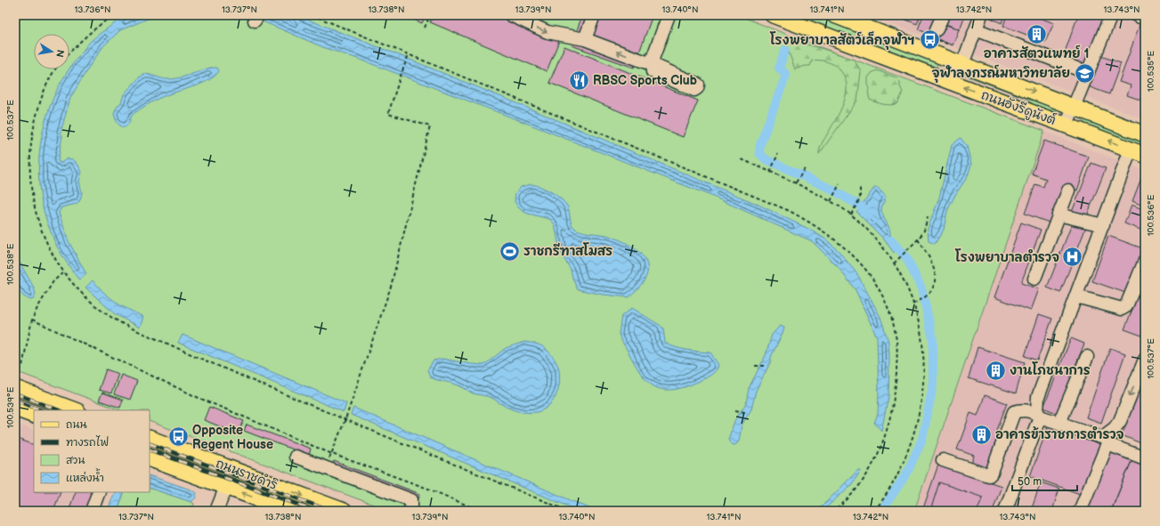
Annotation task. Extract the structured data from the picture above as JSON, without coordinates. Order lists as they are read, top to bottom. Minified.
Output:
{"streets":{"main road":["ถนนอังรีดูนังต์","ถนนราชดำริ"]},"places":{"building":["อาคารสัตวแพทย์ 1","งานโภชนาการ","อาคารข้าราชการตำรวจ"],"bus stop":["โรงพยาบาลสัตว์เล็กจุฬาฯ","Opposite Regent House"],"school or university":["จุฬาลงกรณ์มหาวิทยาลัย"],"restaurant":["RBSC Sports Club"],"sports":["ราชกรีฑาสโมสร"],"hospital":["โรงพยาบาลตำรวจ"]},"legend":["ถนน","ทางรถไฟ","สวน","แหล่งน้ำ"],"scale_bar":"50 m","north":"right","coordinates":["13.736°N","13.737°N","13.738°N","13.739°N","13.740°N","13.741°N","13.742°N","13.743°N","100.535°E","100.537°E","100.536°E","100.538°E","100.539°E"]}
